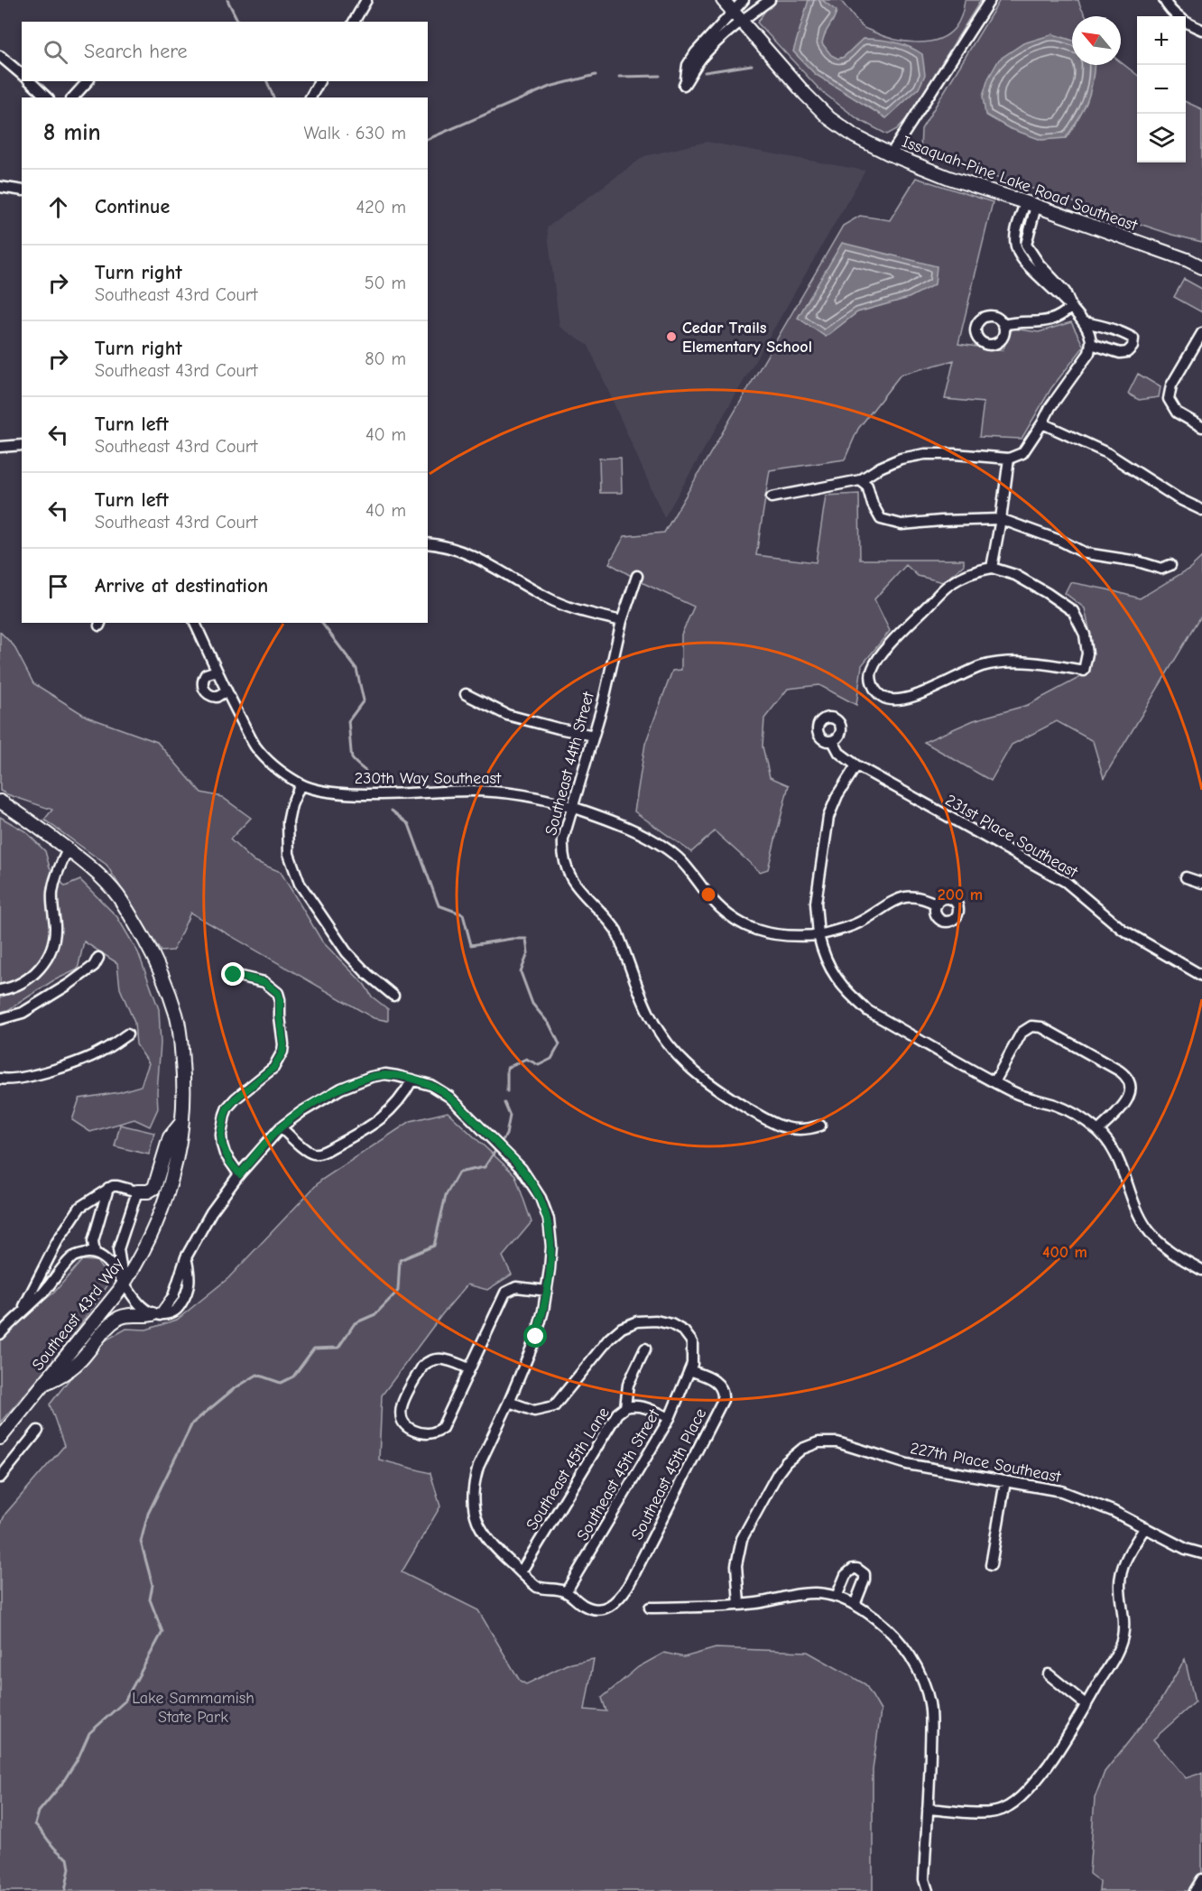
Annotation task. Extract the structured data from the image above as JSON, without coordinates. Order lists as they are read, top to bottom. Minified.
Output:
{"streets":{"main road":["Issaquah-Pine Lake Road Southeast","Southeast 43rd Way"],"street":["Southeast 44th Street","230th Way Southeast","231st Place Southeast","227th Place Southeast","Southeast 45th Lane","Southeast 45th Place","Southeast 45th Street"]},"crossings":[["Southeast 44th Street","230th Way Southeast"],["Southeast 45th Place","Southeast 45th Street"]],"parks":["Lake Sammamish State Park"],"places":["Cedar Trails Elementary School"],"north":"top left","page":{"map_buttons":["+","−"],"search":"Search here","heading":["8 min","Walk · 630 m"],"list":[["Continue","420 m"],["Turn right","Southeast 43rd Court","50 m"],["Turn right","Southeast 43rd Court","80 m"],["Turn left","Southeast 43rd Court","40 m"],["Turn left","Southeast 43rd Court","40 m"],"Arrive at destination"]},"rings":["200 m","400 m"]}
